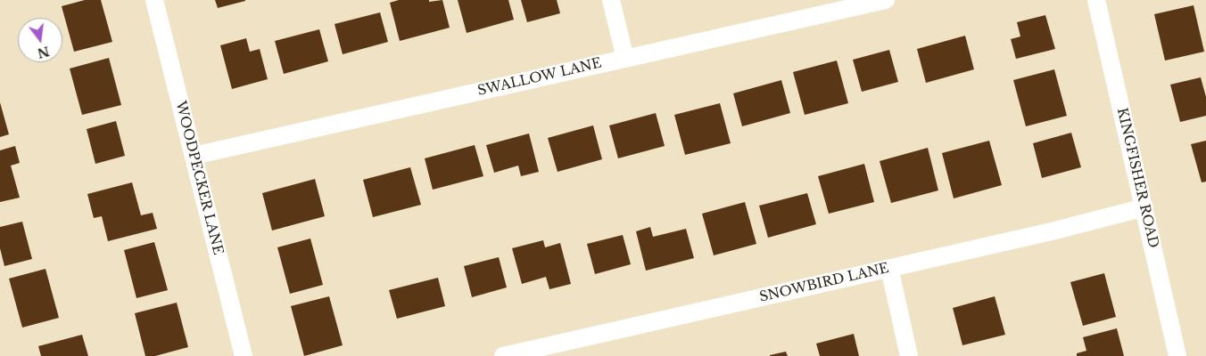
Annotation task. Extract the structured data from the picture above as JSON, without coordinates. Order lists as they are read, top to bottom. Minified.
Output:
{"streets":{"street":["SWALLOW LANE","WOODPECKER LANE","KINGFISHER ROAD","SNOWBIRD LANE"]},"crossings":[["SWALLOW LANE","WOODPECKER LANE"],["KINGFISHER ROAD","SNOWBIRD LANE"]],"north":"bottom"}
